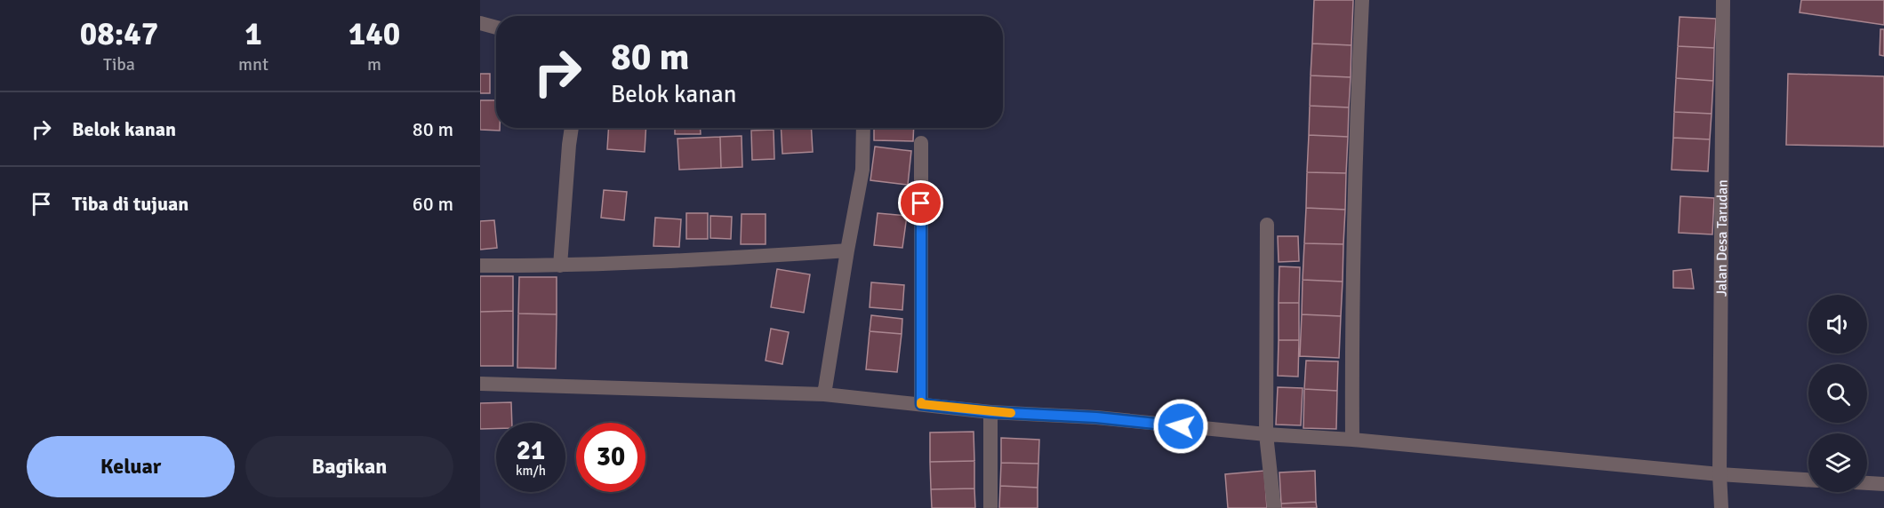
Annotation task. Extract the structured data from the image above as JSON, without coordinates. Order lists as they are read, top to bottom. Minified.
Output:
{"streets":{"street":["Jalan Desa Tarudan"]},"page":{"eta":["08:47","Tiba","1","mnt","140","m"],"turn":["80 m","Belok kanan"],"list":[{"name":"Belok kanan","value":"80 m"},{"name":"Tiba di tujuan","value":"60 m"}],"speed":"21 km/h","limit":"30","buttons":["Keluar","Bagikan"]}}
